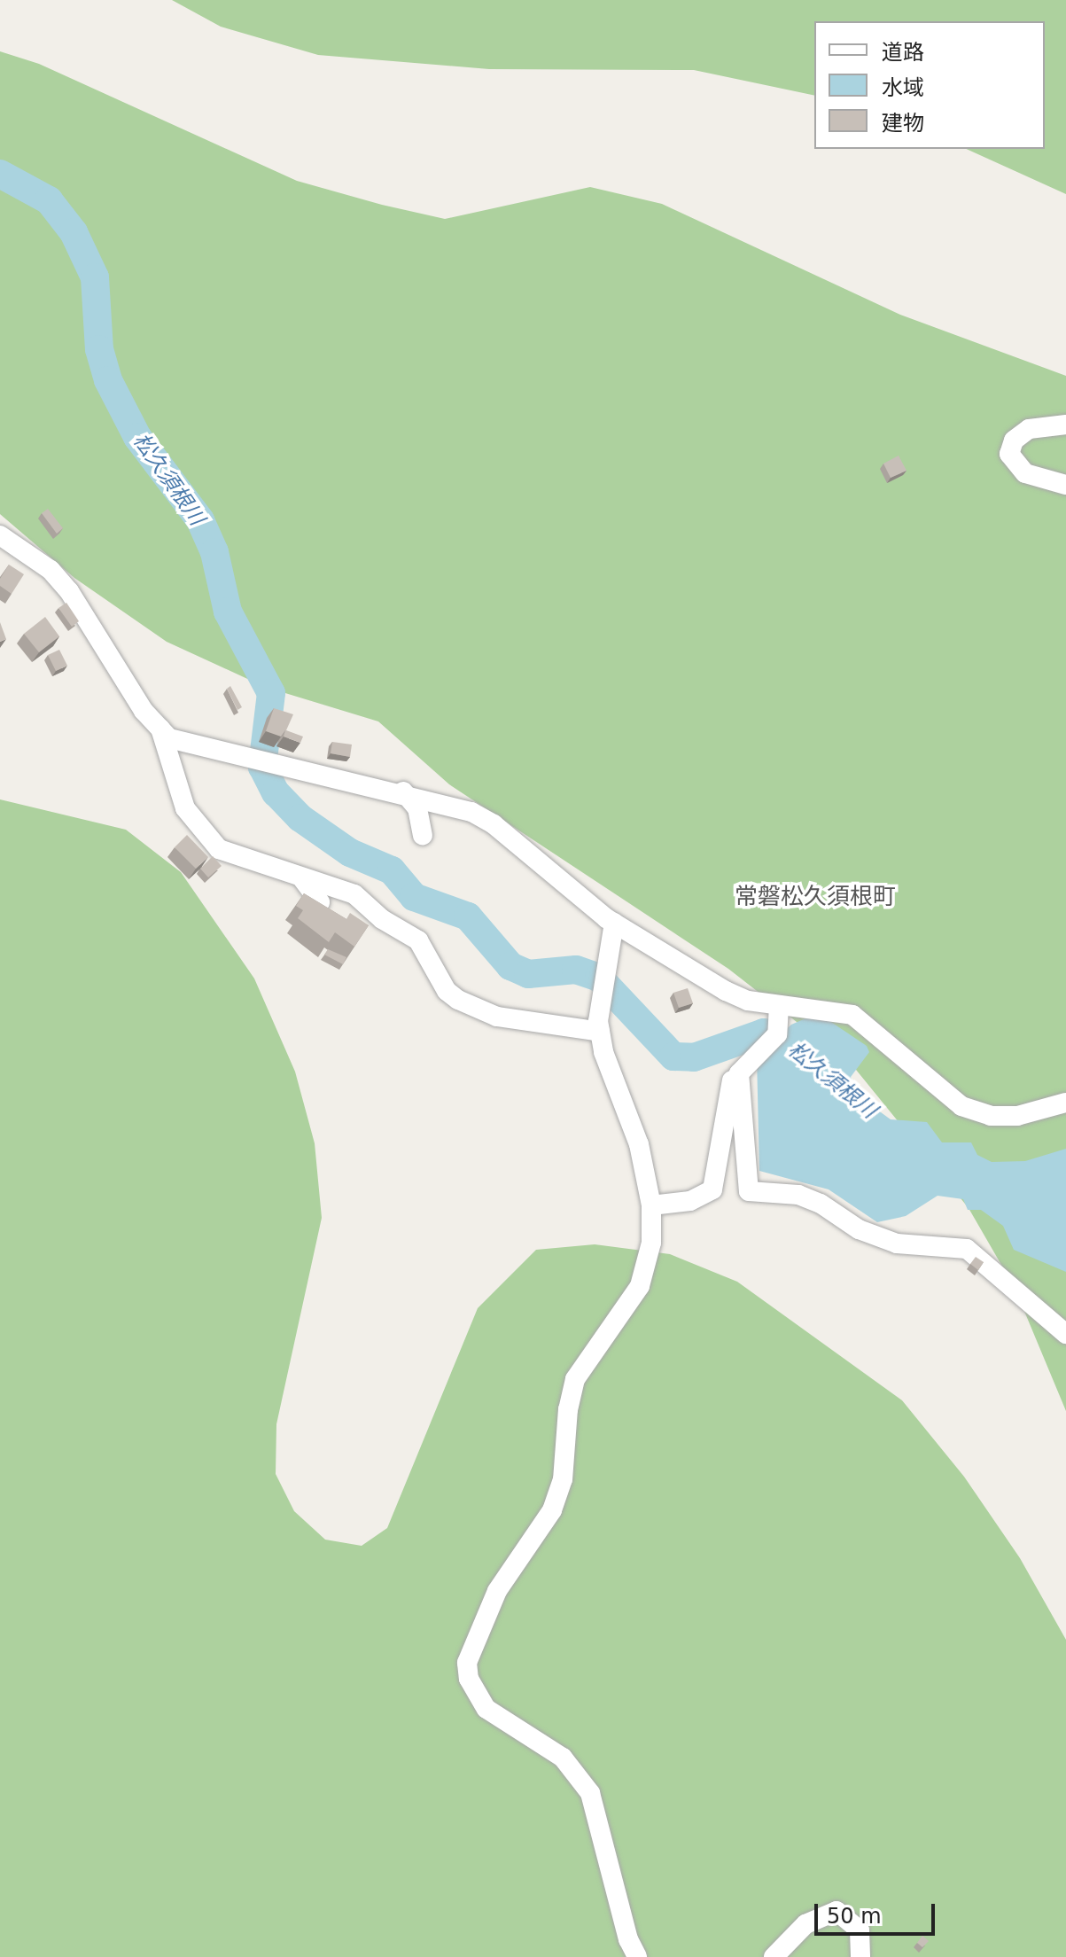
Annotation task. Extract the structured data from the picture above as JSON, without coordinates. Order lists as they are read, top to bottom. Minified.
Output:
{"districts":["常磐松久須根町"],"water":["松久須根川"],"legend":["道路","水域","建物"],"scale_bar":"50 m"}
